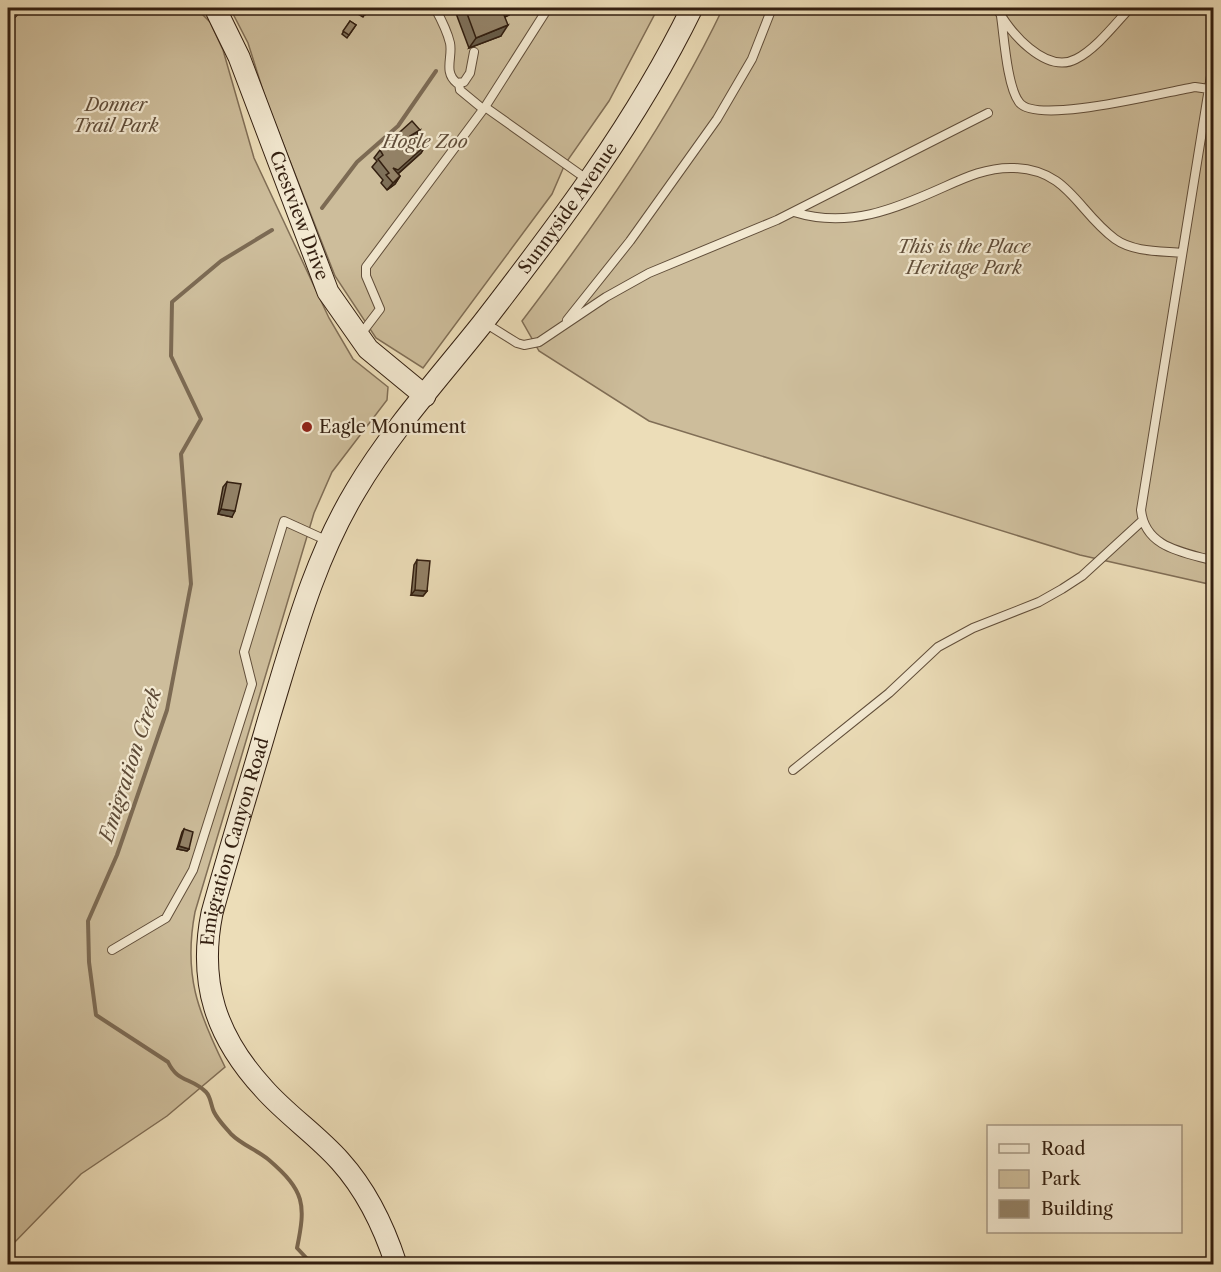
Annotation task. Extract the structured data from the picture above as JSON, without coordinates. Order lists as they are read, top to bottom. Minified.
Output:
{"streets":{"main road":["Sunnyside Avenue","Crestview Drive","Emigration Canyon Road"]},"crossings":[["Sunnyside Avenue","Crestview Drive"],["Sunnyside Avenue","Emigration Canyon Road"],["Crestview Drive","Emigration Canyon Road"]],"water":["Emigration Creek"],"parks":["Donner Trail Park","Hogle Zoo","This is the Place Heritage Park"],"places":["Eagle Monument"],"legend":["Road","Park","Building"]}
